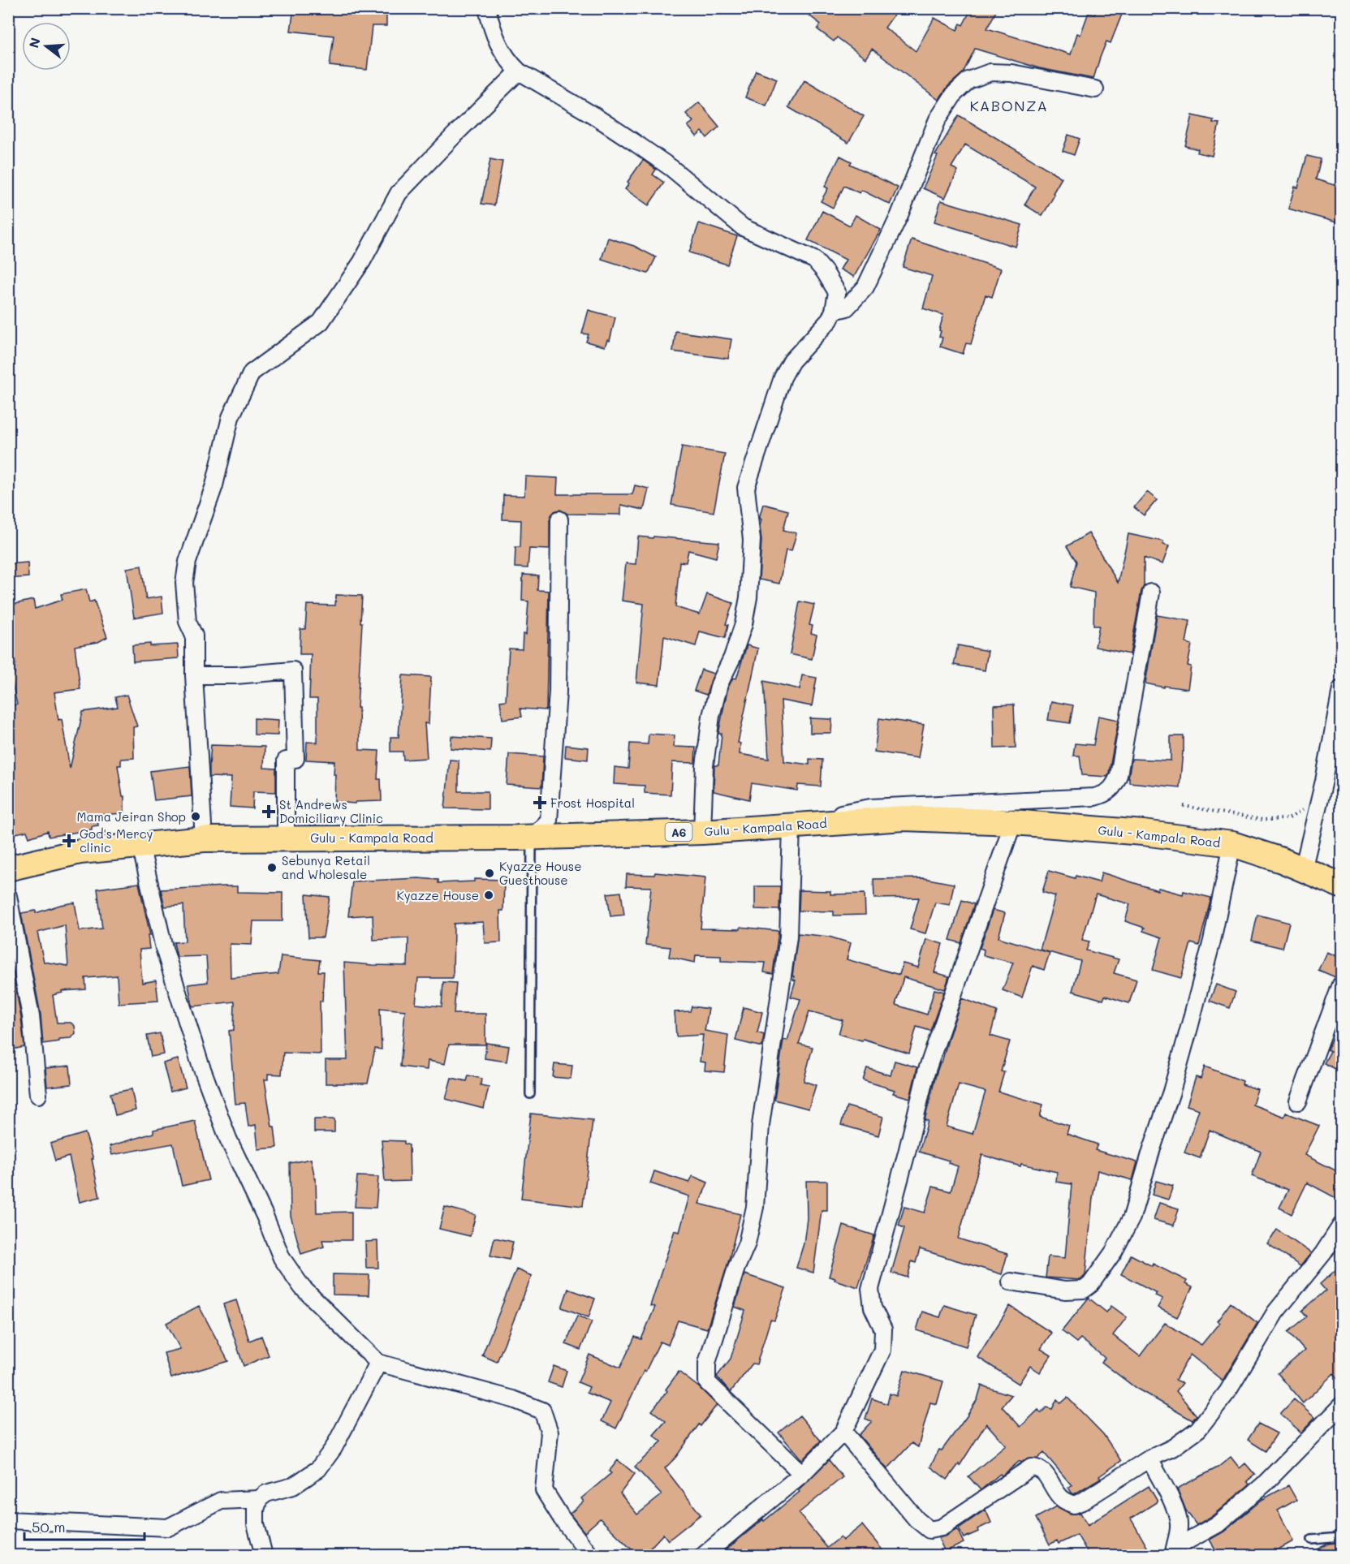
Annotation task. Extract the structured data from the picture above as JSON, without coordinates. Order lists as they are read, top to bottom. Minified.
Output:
{"streets":{"main road":["Gulu - Kampala Road","A6"]},"districts":["KABONZA"],"places":{"health":["Frost Hospital","St Andrews Domiciliary Clinic","God's Mercy clinic"],"other":["Mama Jeiran Shop","Sebunya Retail and Wholesale","Kyazze House Guesthouse","Kyazze House"]},"scale_bar":"50 m","north":"left"}
